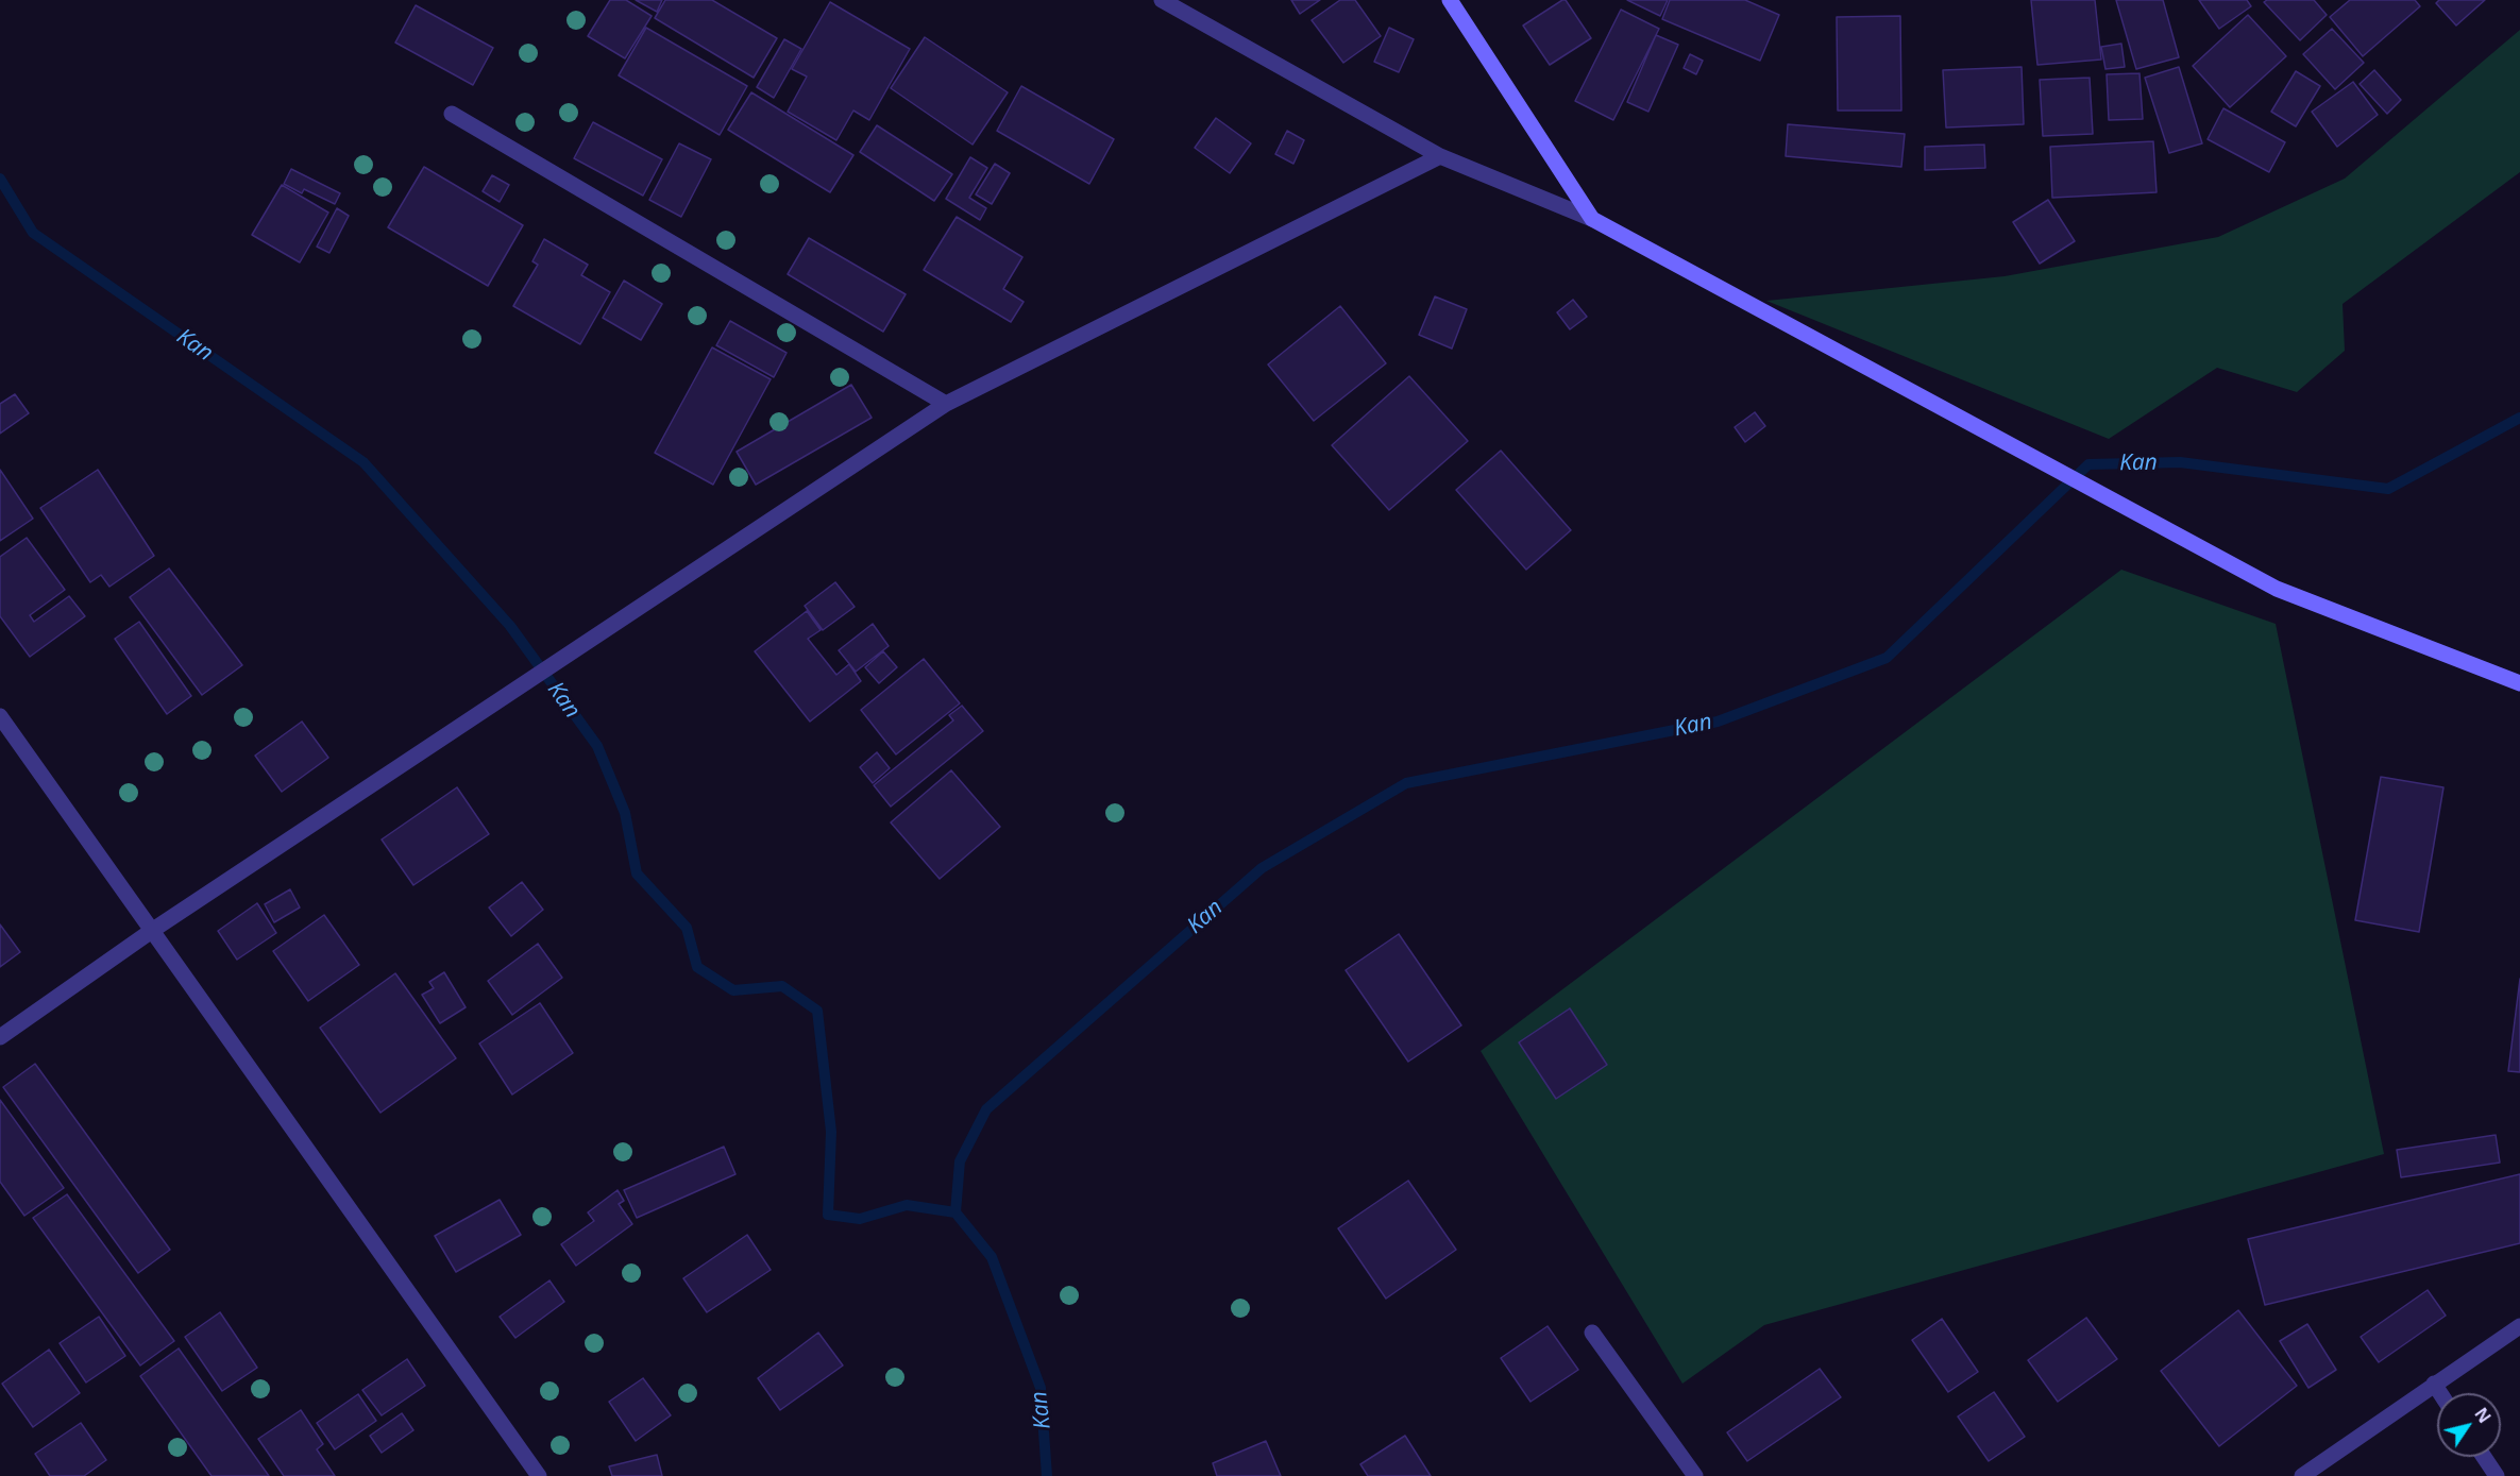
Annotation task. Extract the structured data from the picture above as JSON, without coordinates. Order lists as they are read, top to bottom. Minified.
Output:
{"water":["Kan"],"north":"top right"}
